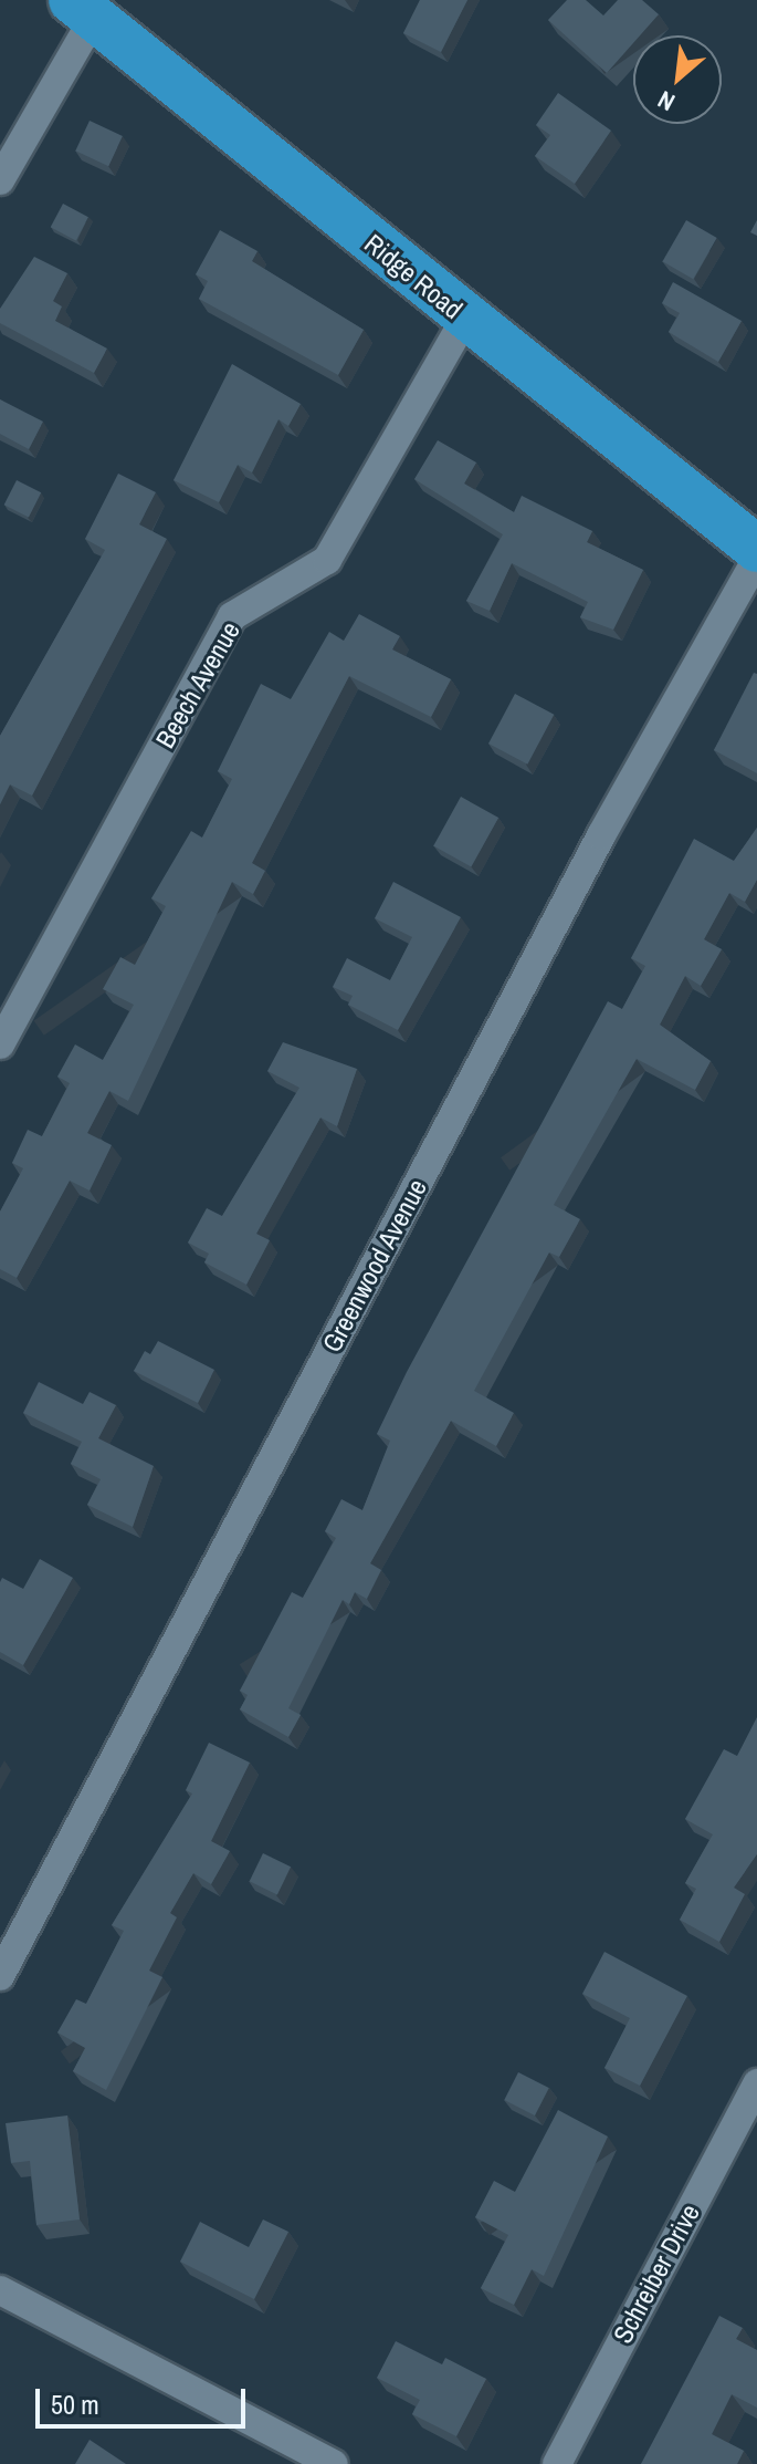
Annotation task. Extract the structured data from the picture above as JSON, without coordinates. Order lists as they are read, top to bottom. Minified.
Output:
{"streets":{"main road":["Ridge Road"],"street":["Beech Avenue","Greenwood Avenue","Schreiber Drive"]},"crossings":[["Ridge Road","Beech Avenue"],["Ridge Road","Greenwood Avenue"]],"scale_bar":"50 m","north":"bottom left"}
